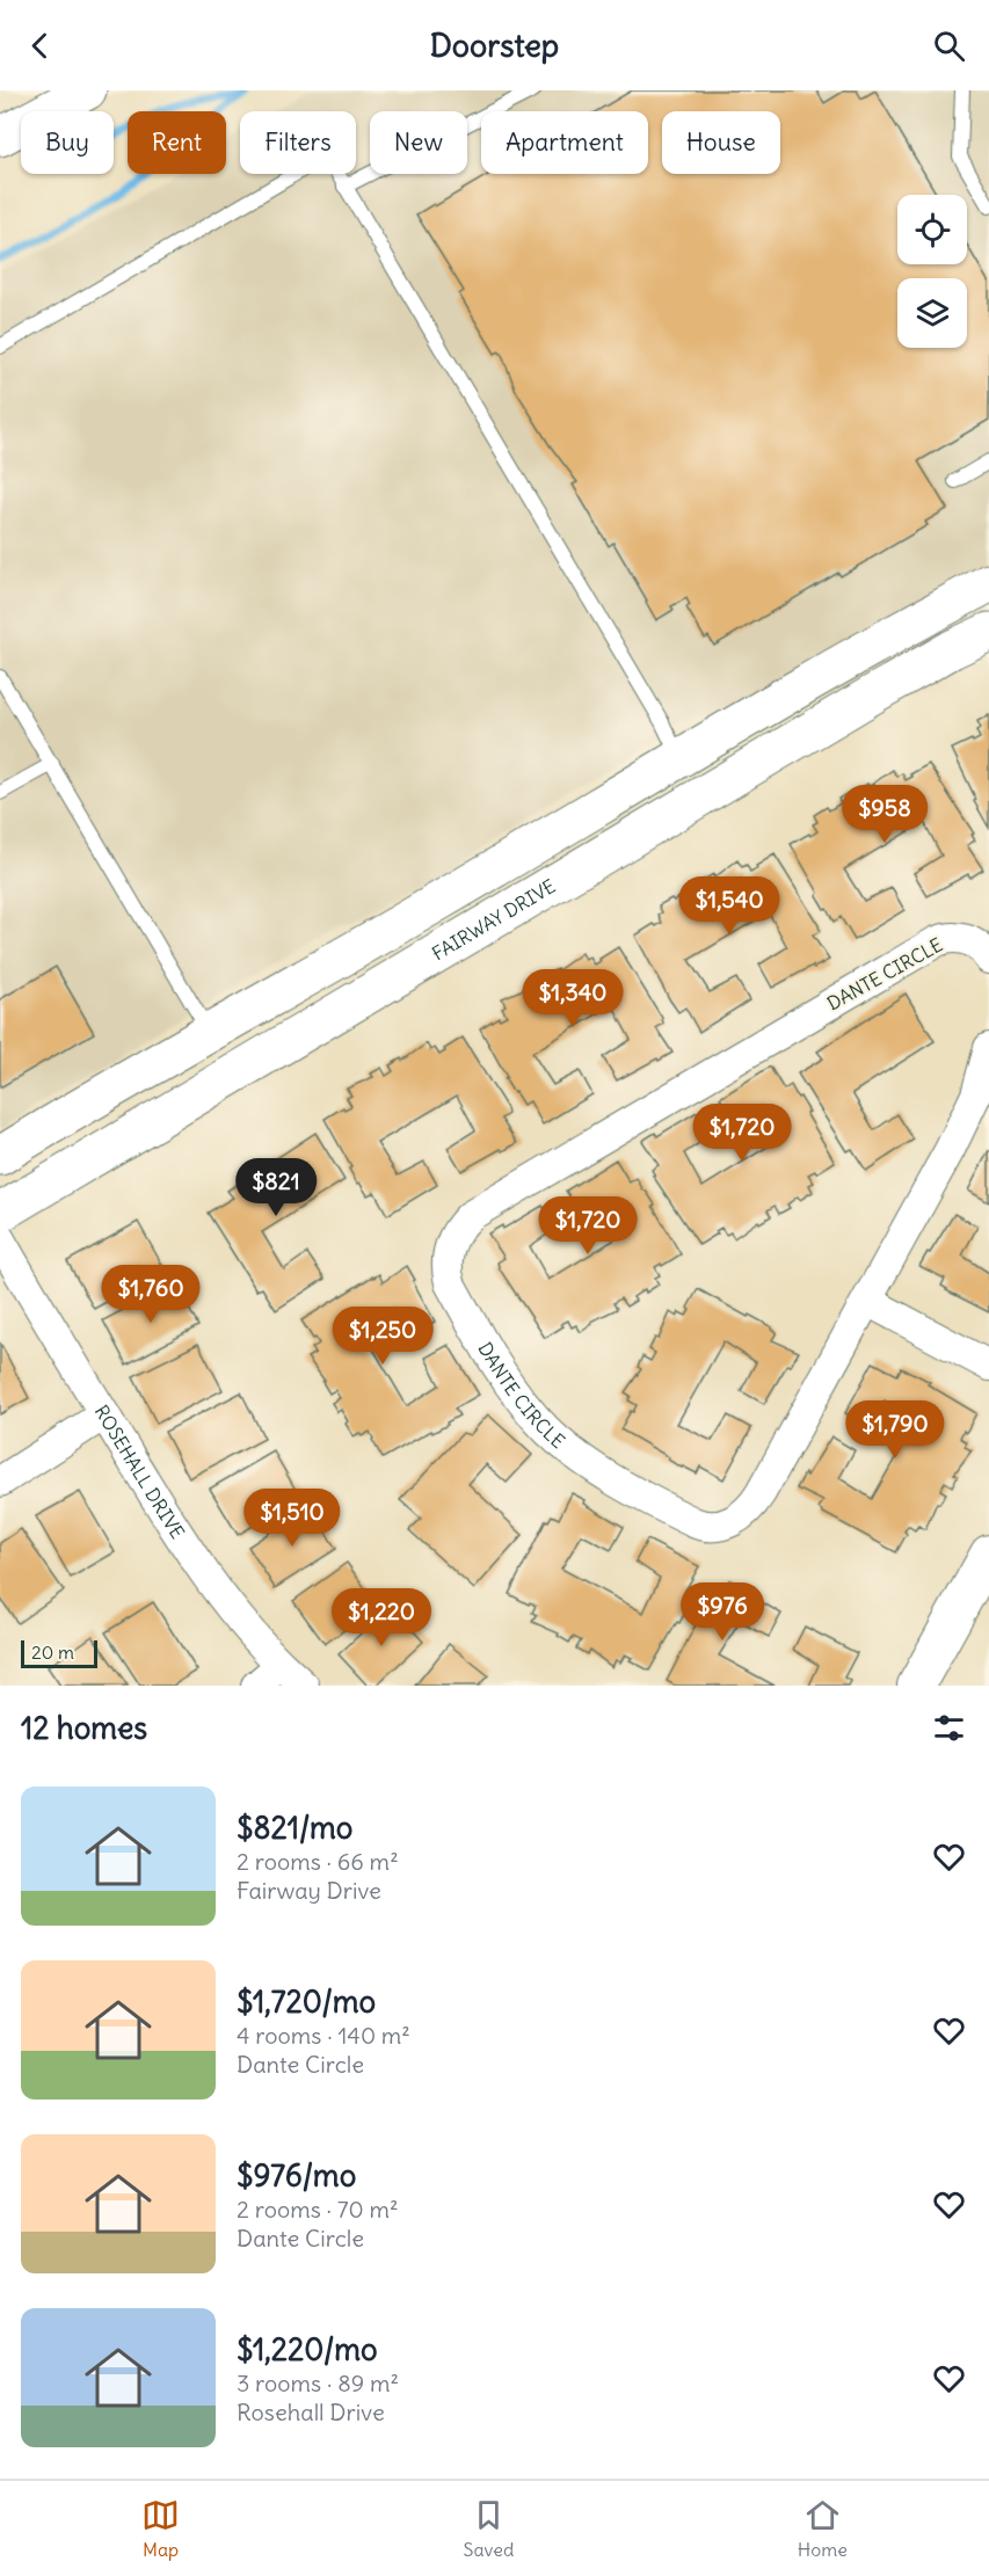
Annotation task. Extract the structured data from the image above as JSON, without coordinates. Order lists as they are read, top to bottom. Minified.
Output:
{"streets":{"main road":["FAIRWAY DRIVE"],"street":["DANTE CIRCLE","ROSEHALL DRIVE"]},"scale_bar":"20 m","page":{"header":"Doorstep","chip":["Buy","Rent","Filters","New","Apartment","House"],"price":["$958","$1,540","$1,340","$1,720","$821","$1,720","$1,760","$1,250","$1,790","$1,510","$976","$1,220"],"scale":"20 m","heading":"12 homes","list":[{"name":"$821/mo","note":"2 rooms · 66 m² · Fairway Drive"},{"name":"$1,720/mo","note":"4 rooms · 140 m² · Dante Circle"},{"name":"$976/mo","note":"2 rooms · 70 m² · Dante Circle"},{"name":"$1,220/mo","note":"3 rooms · 89 m² · Rosehall Drive"}],"tabs":["Map","Saved","Home"]}}
